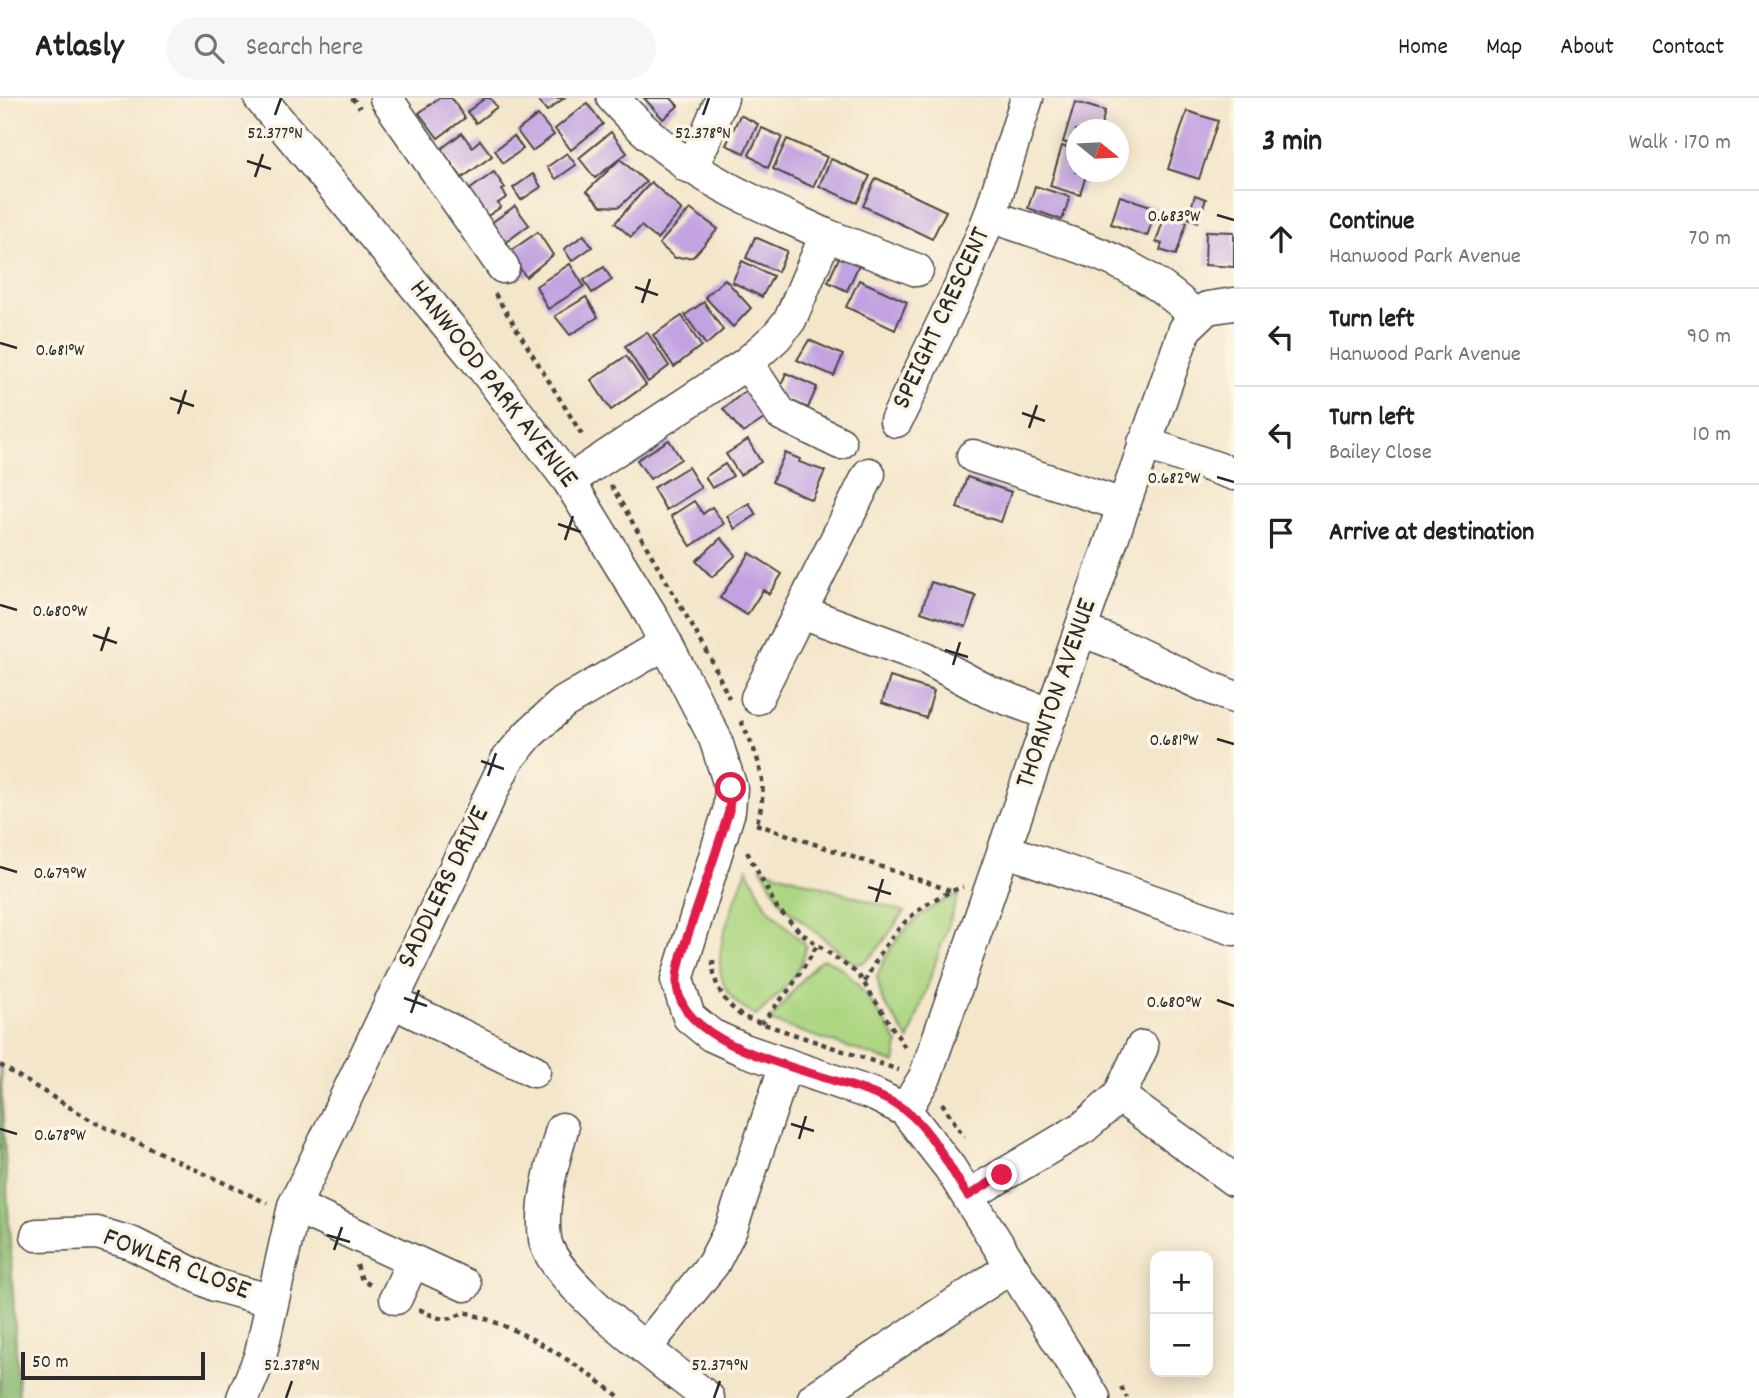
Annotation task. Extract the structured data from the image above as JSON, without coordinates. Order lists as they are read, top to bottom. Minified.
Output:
{"streets":{"street":["SPEIGHT CRESCENT","HANWOOD PARK AVENUE","THORNTON AVENUE","SADDLERS DRIVE","FOWLER CLOSE"]},"crossings":[["SPEIGHT CRESCENT","THORNTON AVENUE"],["HANWOOD PARK AVENUE","THORNTON AVENUE"],["HANWOOD PARK AVENUE","SADDLERS DRIVE"],["SADDLERS DRIVE","FOWLER CLOSE"]],"scale_bar":"50 m","north":"right","page":{"header":"Atlasly","search":"Search here","nav":["Home","Map","About","Contact"],"heading":["3 min","Walk · 170 m"],"list":[["Continue","Hanwood Park Avenue","70 m"],["Turn left","Hanwood Park Avenue","90 m"],["Turn left","Bailey Close","10 m"],"Arrive at destination"],"map_buttons":["+","−"],"scale":"50 m"},"coordinates":["52.377°N","52.378°N","0.683°W","0.681°W","0.682°W","0.680°W","0.679°W","0.678°W","52.379°N"]}
